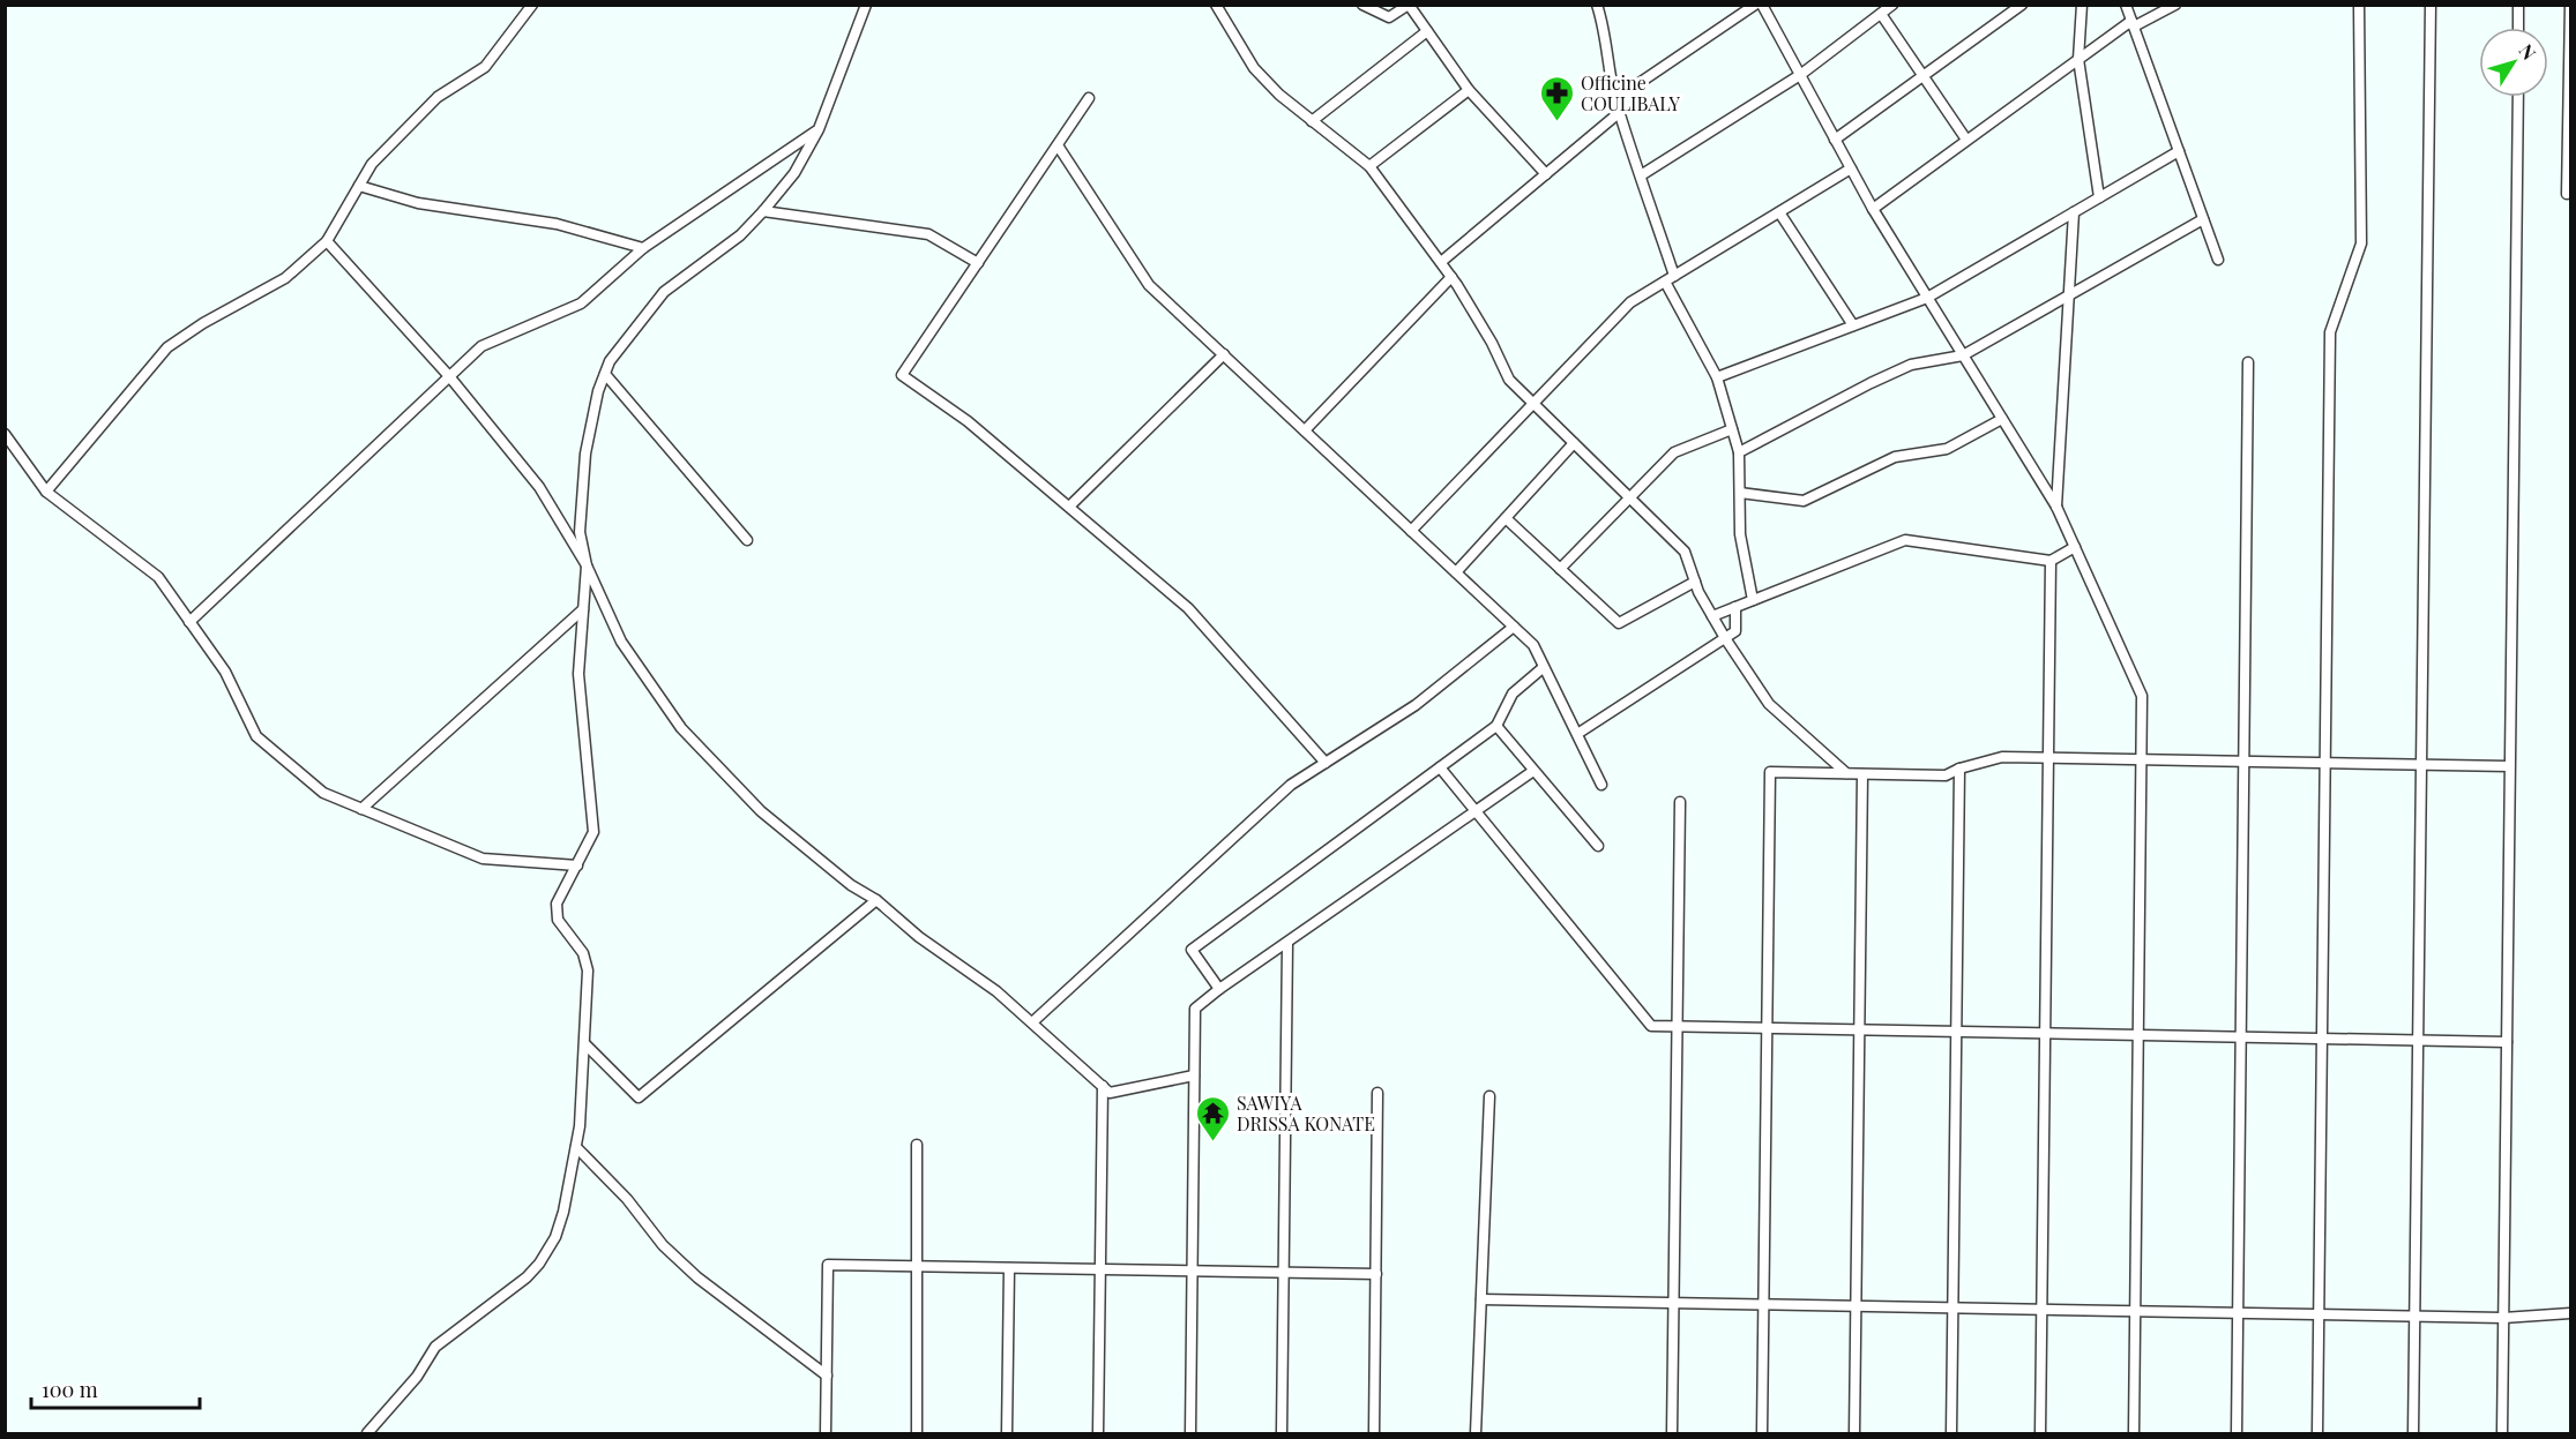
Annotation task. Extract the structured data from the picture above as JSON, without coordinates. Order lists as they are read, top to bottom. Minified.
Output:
{"places":{"pharmacy":["Officine COULIBALY"],"temple":["SAWIYA DRISSA KONATE"]},"scale_bar":"100 m","north":"top right"}
